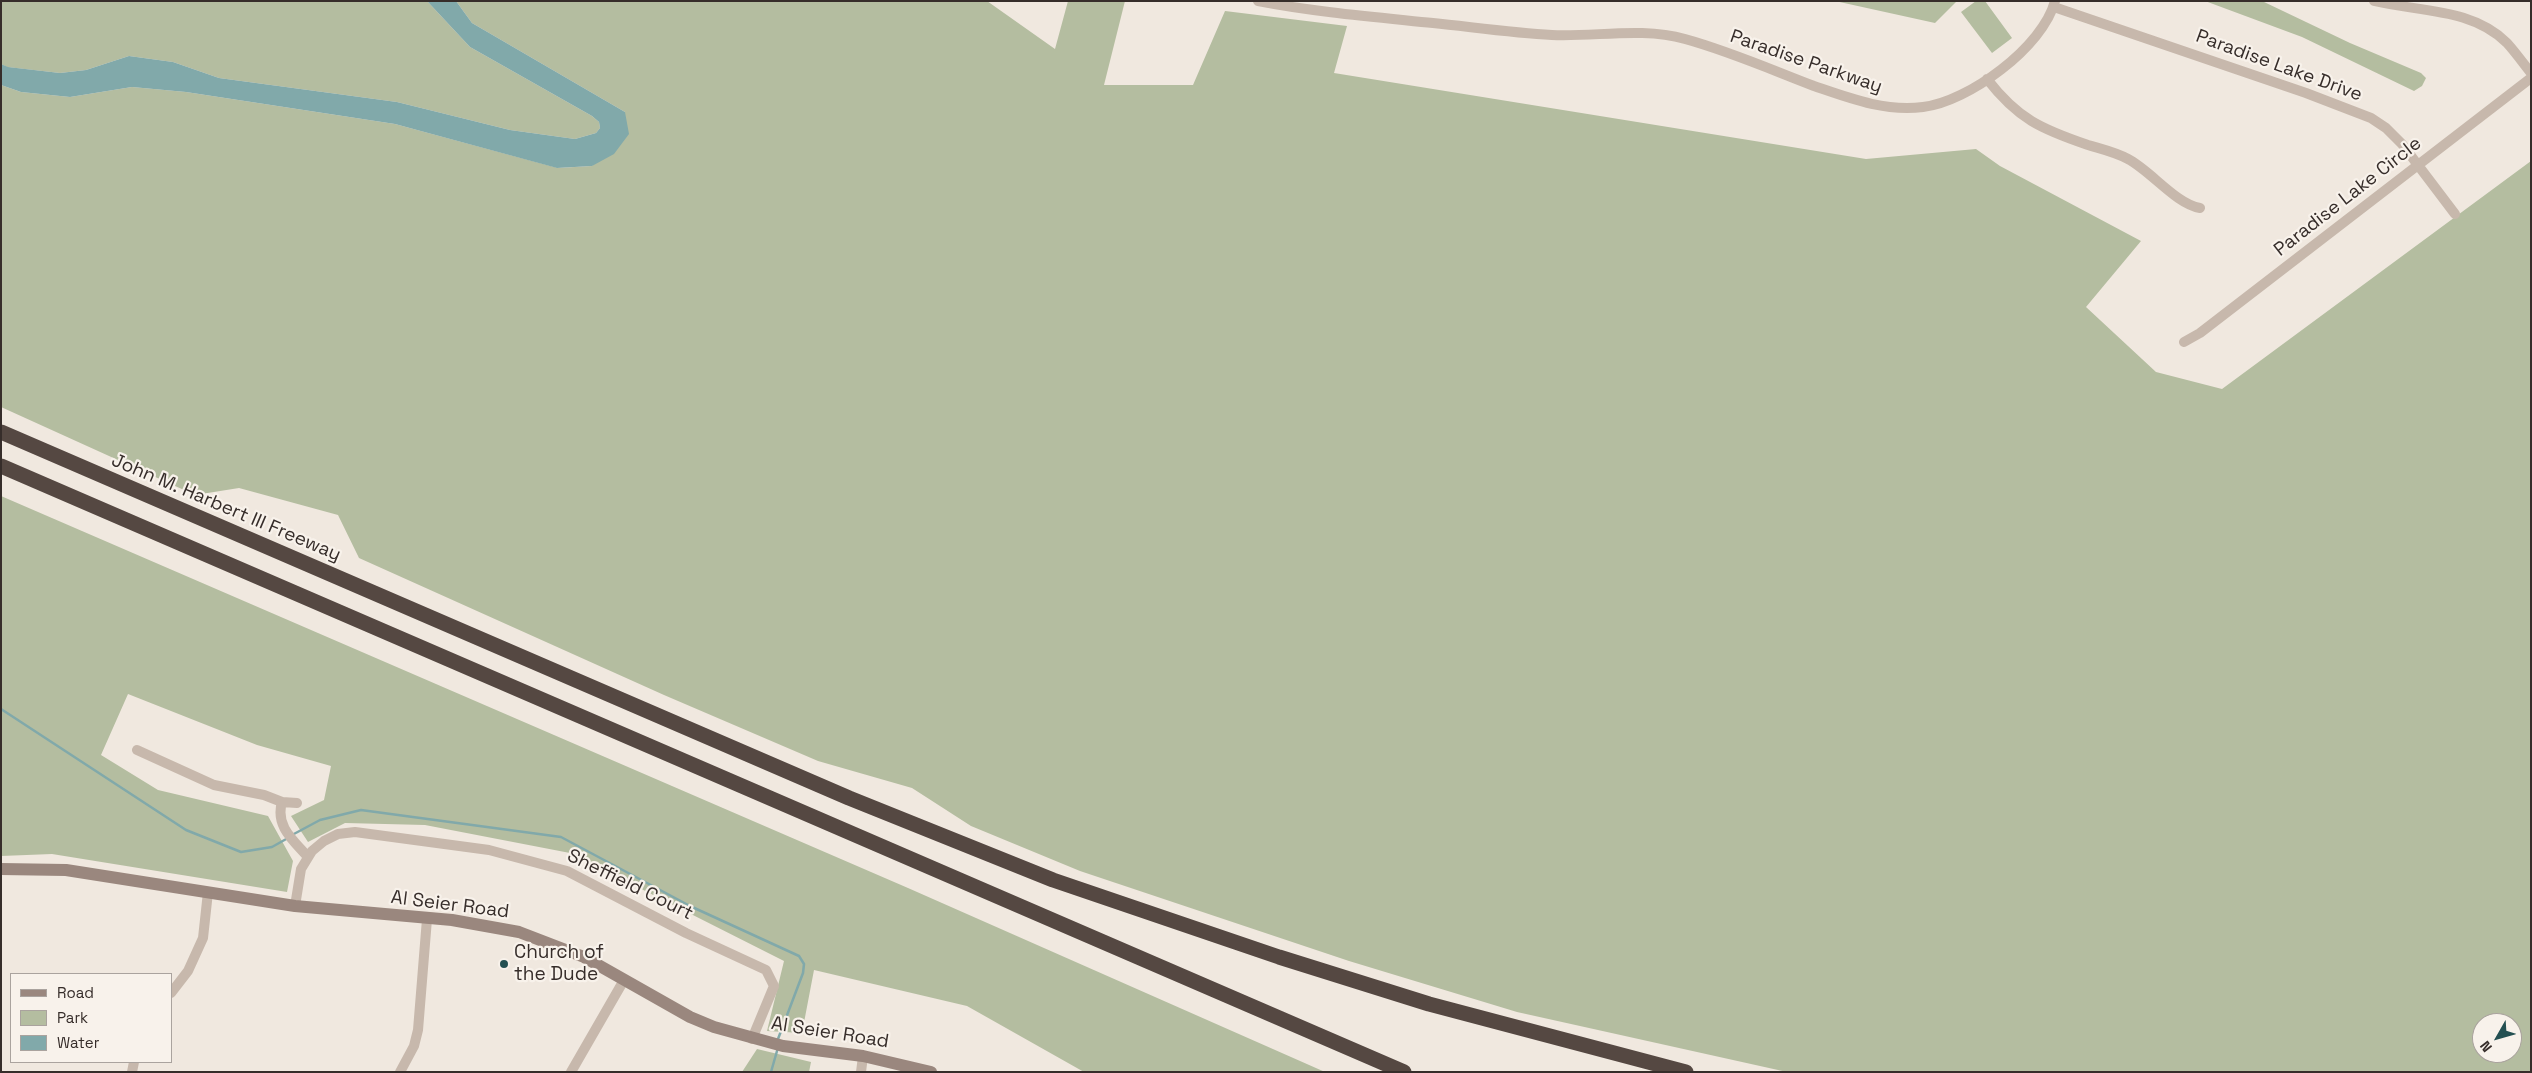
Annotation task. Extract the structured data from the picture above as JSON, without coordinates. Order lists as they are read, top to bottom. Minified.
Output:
{"streets":{"highway":["John M. Harbert III Freeway"],"street":["Paradise Parkway","Paradise Lake Drive","Paradise Lake Circle","Sheffield Court","Al Seier Road"]},"crossings":[["Paradise Parkway","Paradise Lake Drive"],["Paradise Lake Drive","Paradise Lake Circle"],["Sheffield Court","Al Seier Road"]],"places":["Church of the Dude"],"legend":["Road","Park","Water"],"north":"bottom left"}
